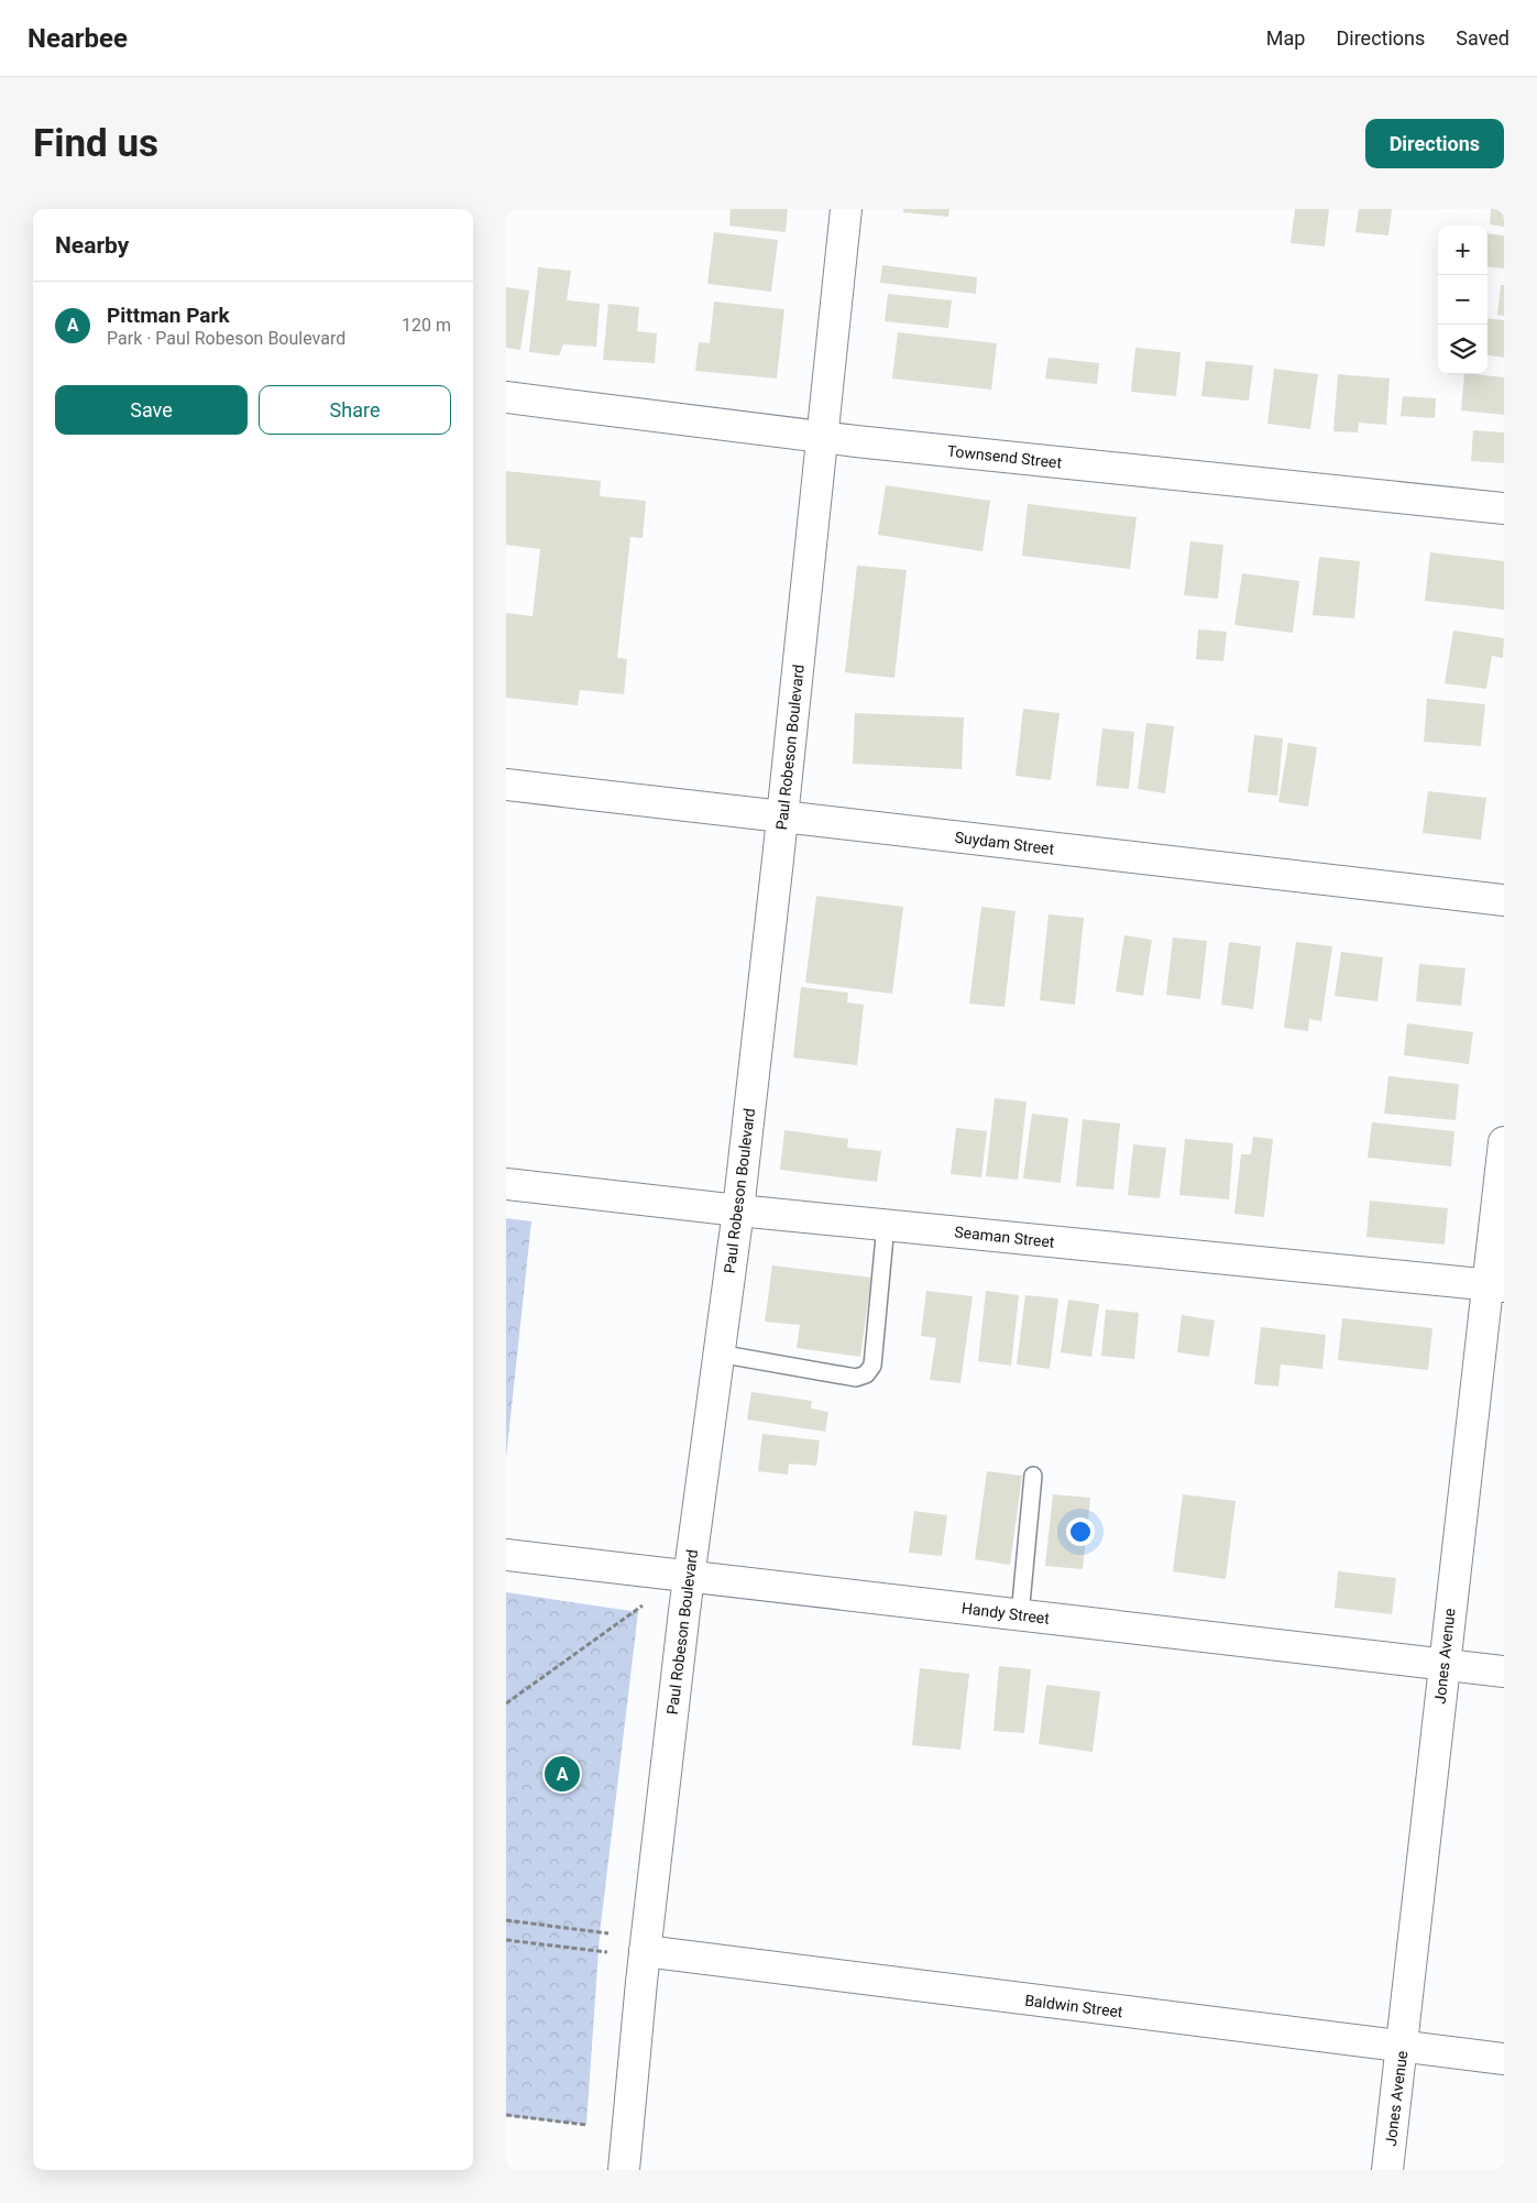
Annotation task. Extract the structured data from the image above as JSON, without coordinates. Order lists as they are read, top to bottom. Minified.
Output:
{"streets":{"street":["Townsend Street","Paul Robeson Boulevard","Suydam Street","Seaman Street","Handy Street","Jones Avenue","Baldwin Street"]},"crossings":[["Townsend Street","Paul Robeson Boulevard"],["Paul Robeson Boulevard","Suydam Street"],["Paul Robeson Boulevard","Seaman Street"],["Paul Robeson Boulevard","Handy Street"],["Paul Robeson Boulevard","Baldwin Street"],["Seaman Street","Jones Avenue"],["Handy Street","Jones Avenue"],["Jones Avenue","Baldwin Street"]],"page":{"header":"Nearbee","nav":["Map","Directions","Saved"],"buttons":["Directions",["Save","Share"]],"title":"Find us","heading":"Nearby","map_buttons":["+","−"],"list":[{"mark":"A","name":"Pittman Park","note":"Park · Paul Robeson Boulevard","value":"120 m"}],"pins":"A"}}
